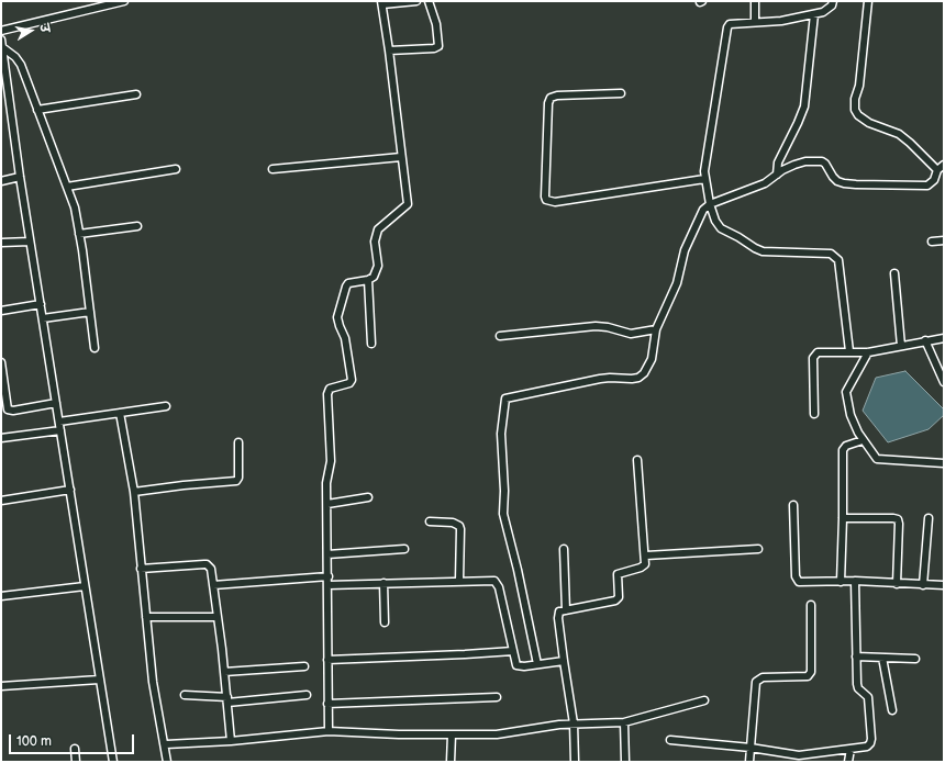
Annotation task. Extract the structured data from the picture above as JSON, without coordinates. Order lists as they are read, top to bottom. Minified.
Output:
{"scale_bar":"100 m","north":"right"}
